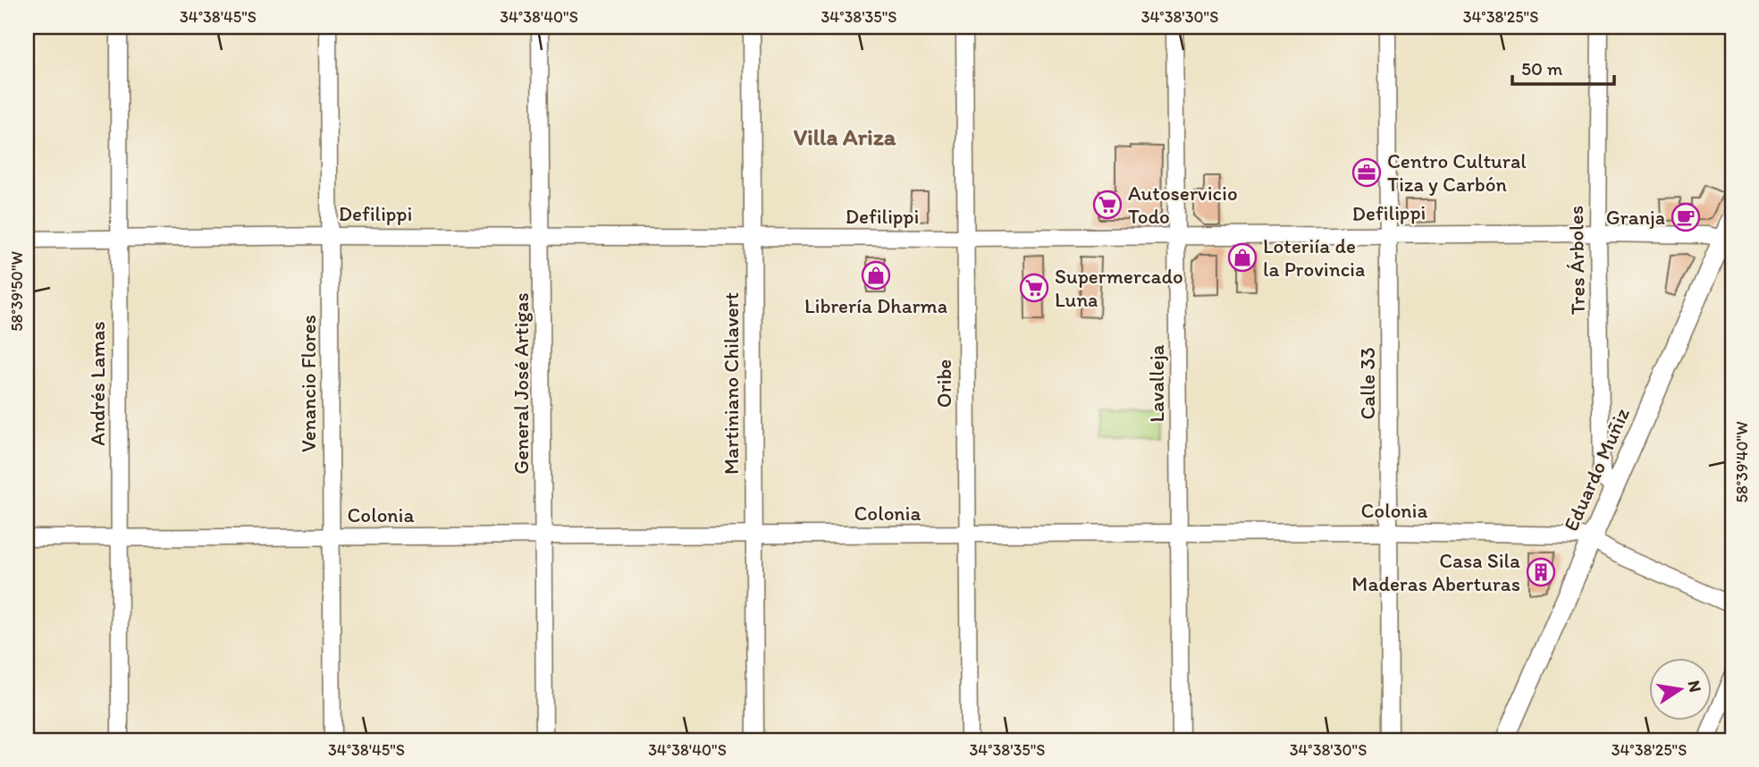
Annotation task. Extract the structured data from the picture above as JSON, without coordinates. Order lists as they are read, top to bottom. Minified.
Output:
{"streets":{"street":["Defilippi","Tres Árboles","Andrés Lamas","Venancio Flores","General José Artigas","Martiniano Chilavert","Oribe","Lavalleja","Calle 33","Eduardo Muñiz","Colonia"]},"crossings":[["Defilippi","Tres Árboles"],["Defilippi","Andrés Lamas"],["Defilippi","Venancio Flores"],["Defilippi","General José Artigas"],["Defilippi","Martiniano Chilavert"],["Defilippi","Oribe"],["Defilippi","Lavalleja"],["Defilippi","Calle 33"],["Defilippi","Eduardo Muñiz"],["Tres Árboles","Eduardo Muñiz"],["Andrés Lamas","Colonia"],["Venancio Flores","Colonia"],["General José Artigas","Colonia"],["Martiniano Chilavert","Colonia"],["Oribe","Colonia"],["Lavalleja","Colonia"],["Calle 33","Colonia"],["Eduardo Muñiz","Colonia"]],"districts":["Villa Ariza"],"places":{"office":["Centro Cultural Tiza y Carbón"],"supermarket":["Autoservicio Todo","Supermercado Luna"],"cafe":["Granja"],"shop":["Loteriía de la Provincia","Librería Dharma"],"building":["Casa Sila Maderas Aberturas"]},"scale_bar":"50 m","north":"right","coordinates":["34°38'45\"S","34°38'40\"S","34°38'35\"S","34°38'30\"S","34°38'25\"S","58°39'50\"W","58°39'40\"W"]}
